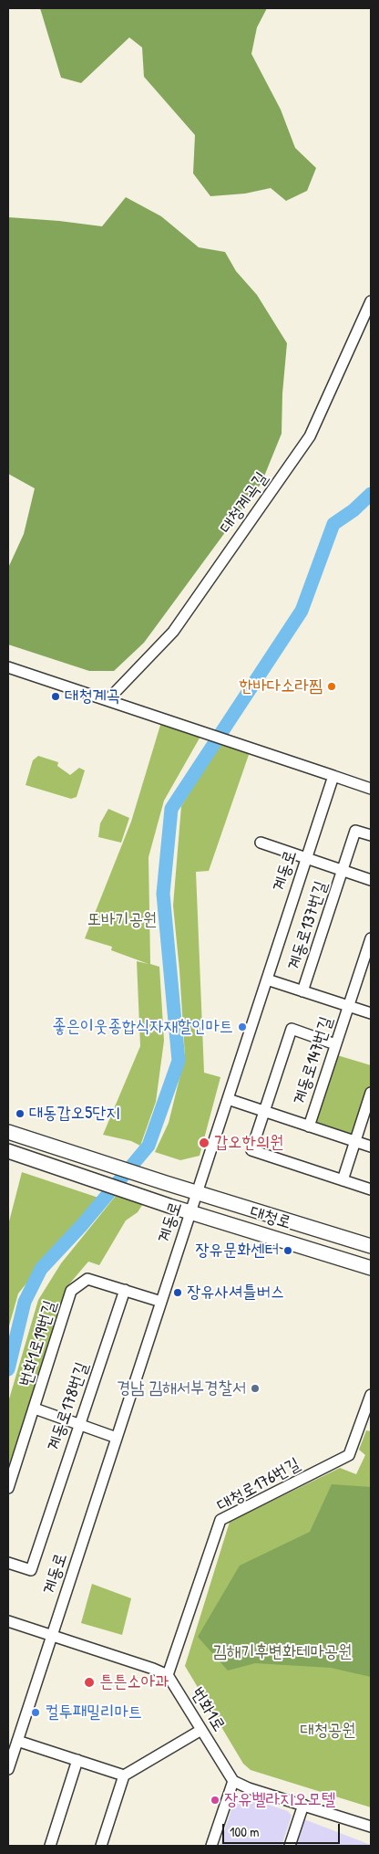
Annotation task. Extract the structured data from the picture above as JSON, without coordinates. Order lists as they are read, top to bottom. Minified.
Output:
{"streets":{"main road":["대청로"],"street":["대청계곡길","계동로","계동로137번길","계동로147번길","번화1로19번길","계동로178번길","대청로176번길","번화1로"]},"crossings":[["계동로","계동로147번길"],["계동로","대청로"],["계동로137번길","계동로147번길"],["번화1로19번길","계동로178번길"],["대청로176번길","번화1로"]],"parks":["또바기공원","김해기후변화테마공원","대청공원"],"places":["한바다소라찜","대청계곡","좋은이웃종합식자재할인마트","대동갑오5단지","갑오한의원","장유문화센터","장유사셔틀버스","경남 김해서부경찰서","튼튼소아과","컬투패밀리마트","장유벨라지오모텔"],"scale_bar":"100 m"}
